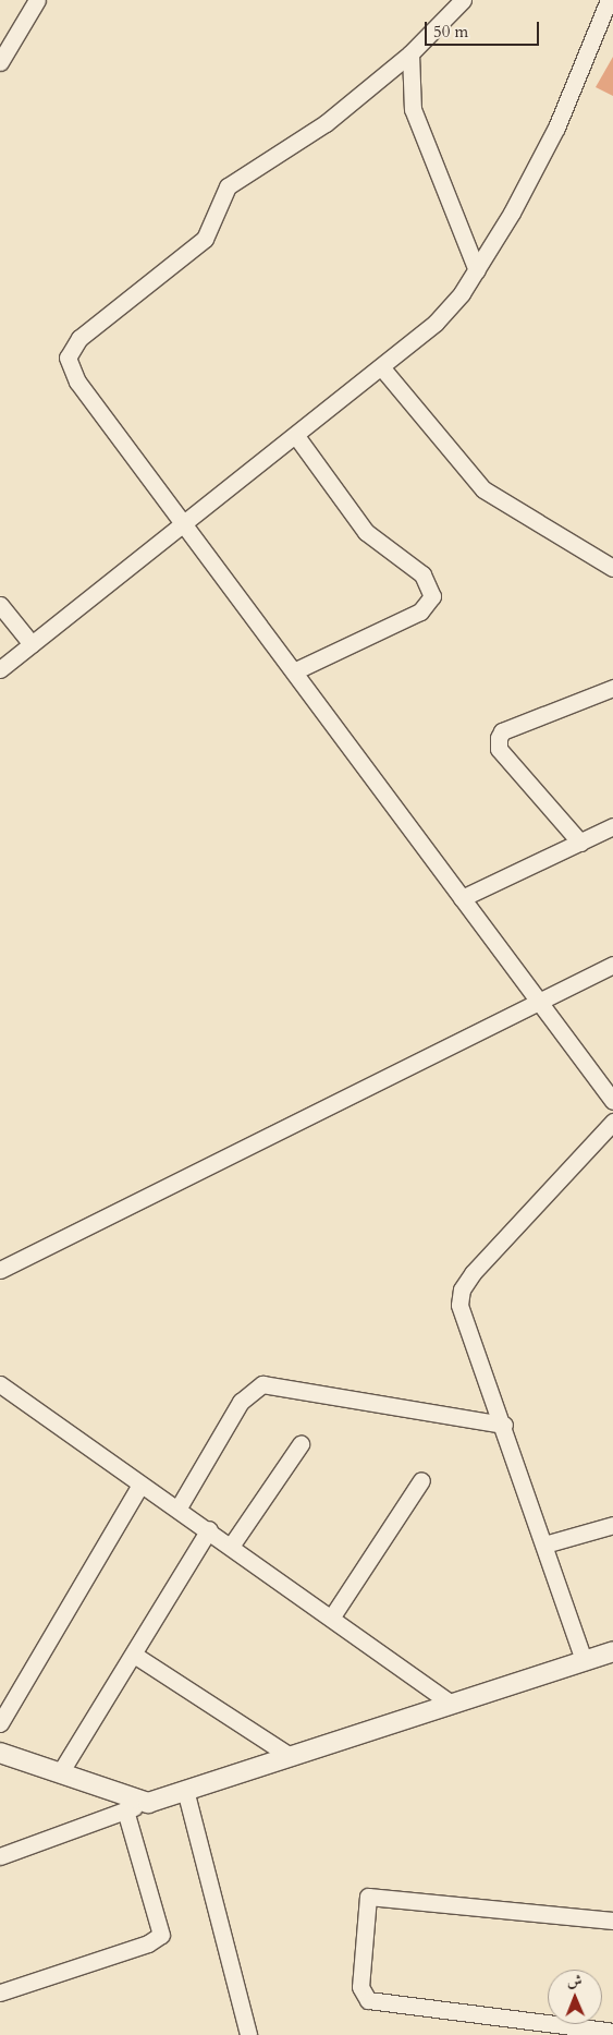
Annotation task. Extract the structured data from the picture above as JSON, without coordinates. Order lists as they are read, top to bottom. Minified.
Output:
{"scale_bar":"50 m","north":"top"}
